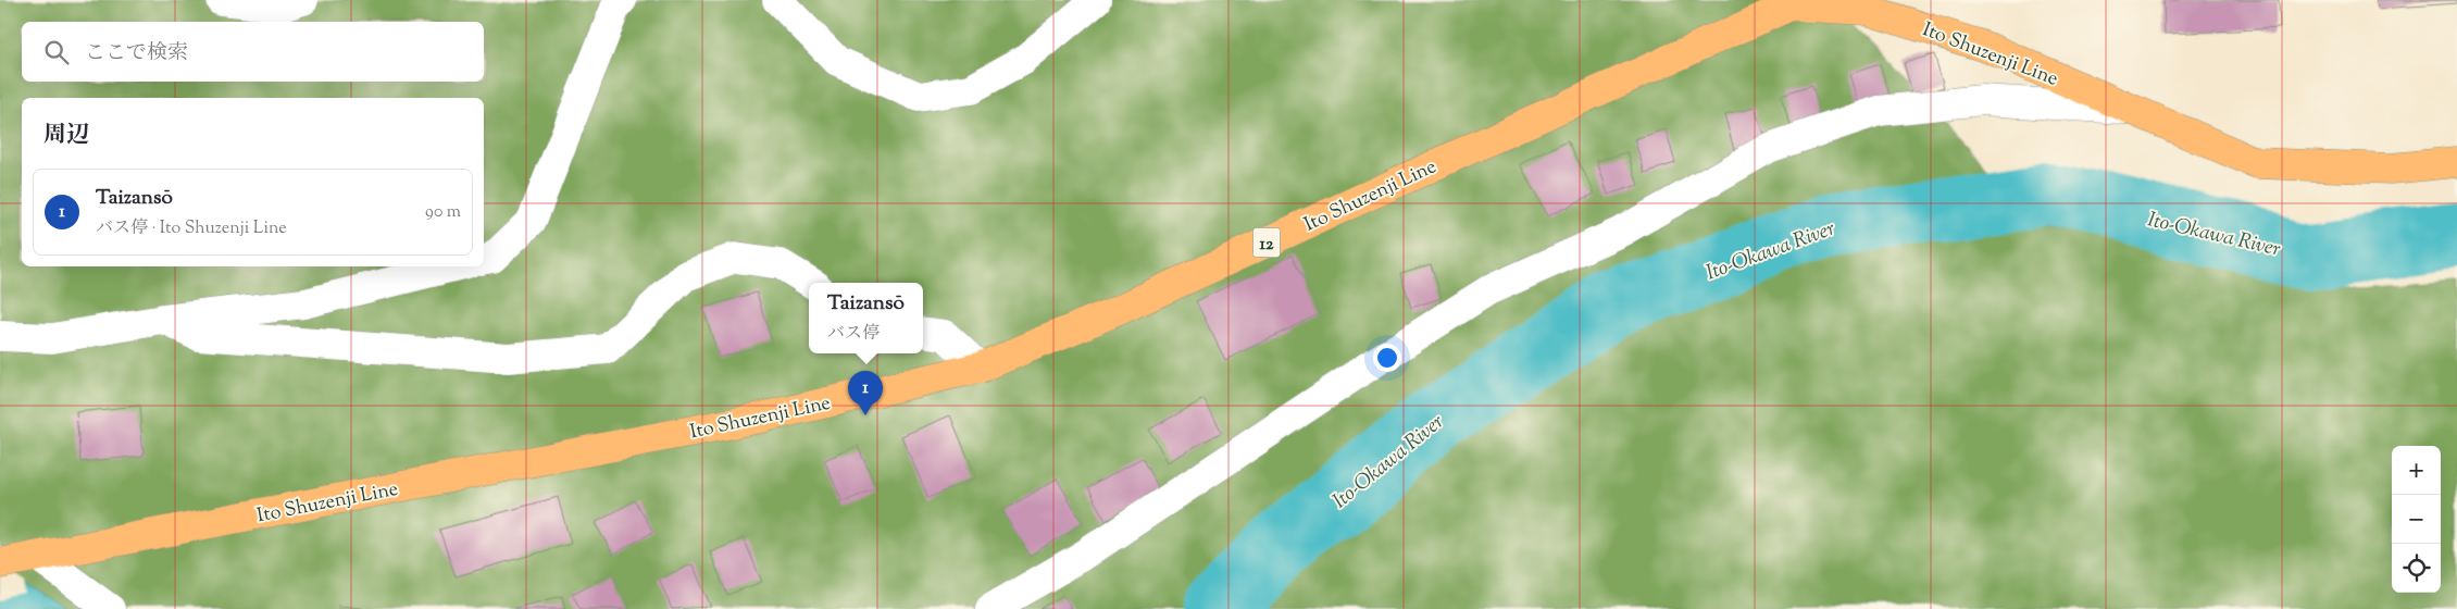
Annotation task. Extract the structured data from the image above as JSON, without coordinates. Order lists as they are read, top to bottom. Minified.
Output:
{"streets":{"main road":["Ito Shuzenji Line","12"]},"crossings":[["Ito Shuzenji Line","12"]],"water":["Ito-Okawa River"],"page":{"search":"ここで検索","heading":"周辺","list":[{"mark":"1","name":"Taizansō","note":"バス停 · Ito Shuzenji Line","value":"90 m"}],"popup":["Taizansō","バス停"],"pins":"1","map_buttons":["+","−"]}}
